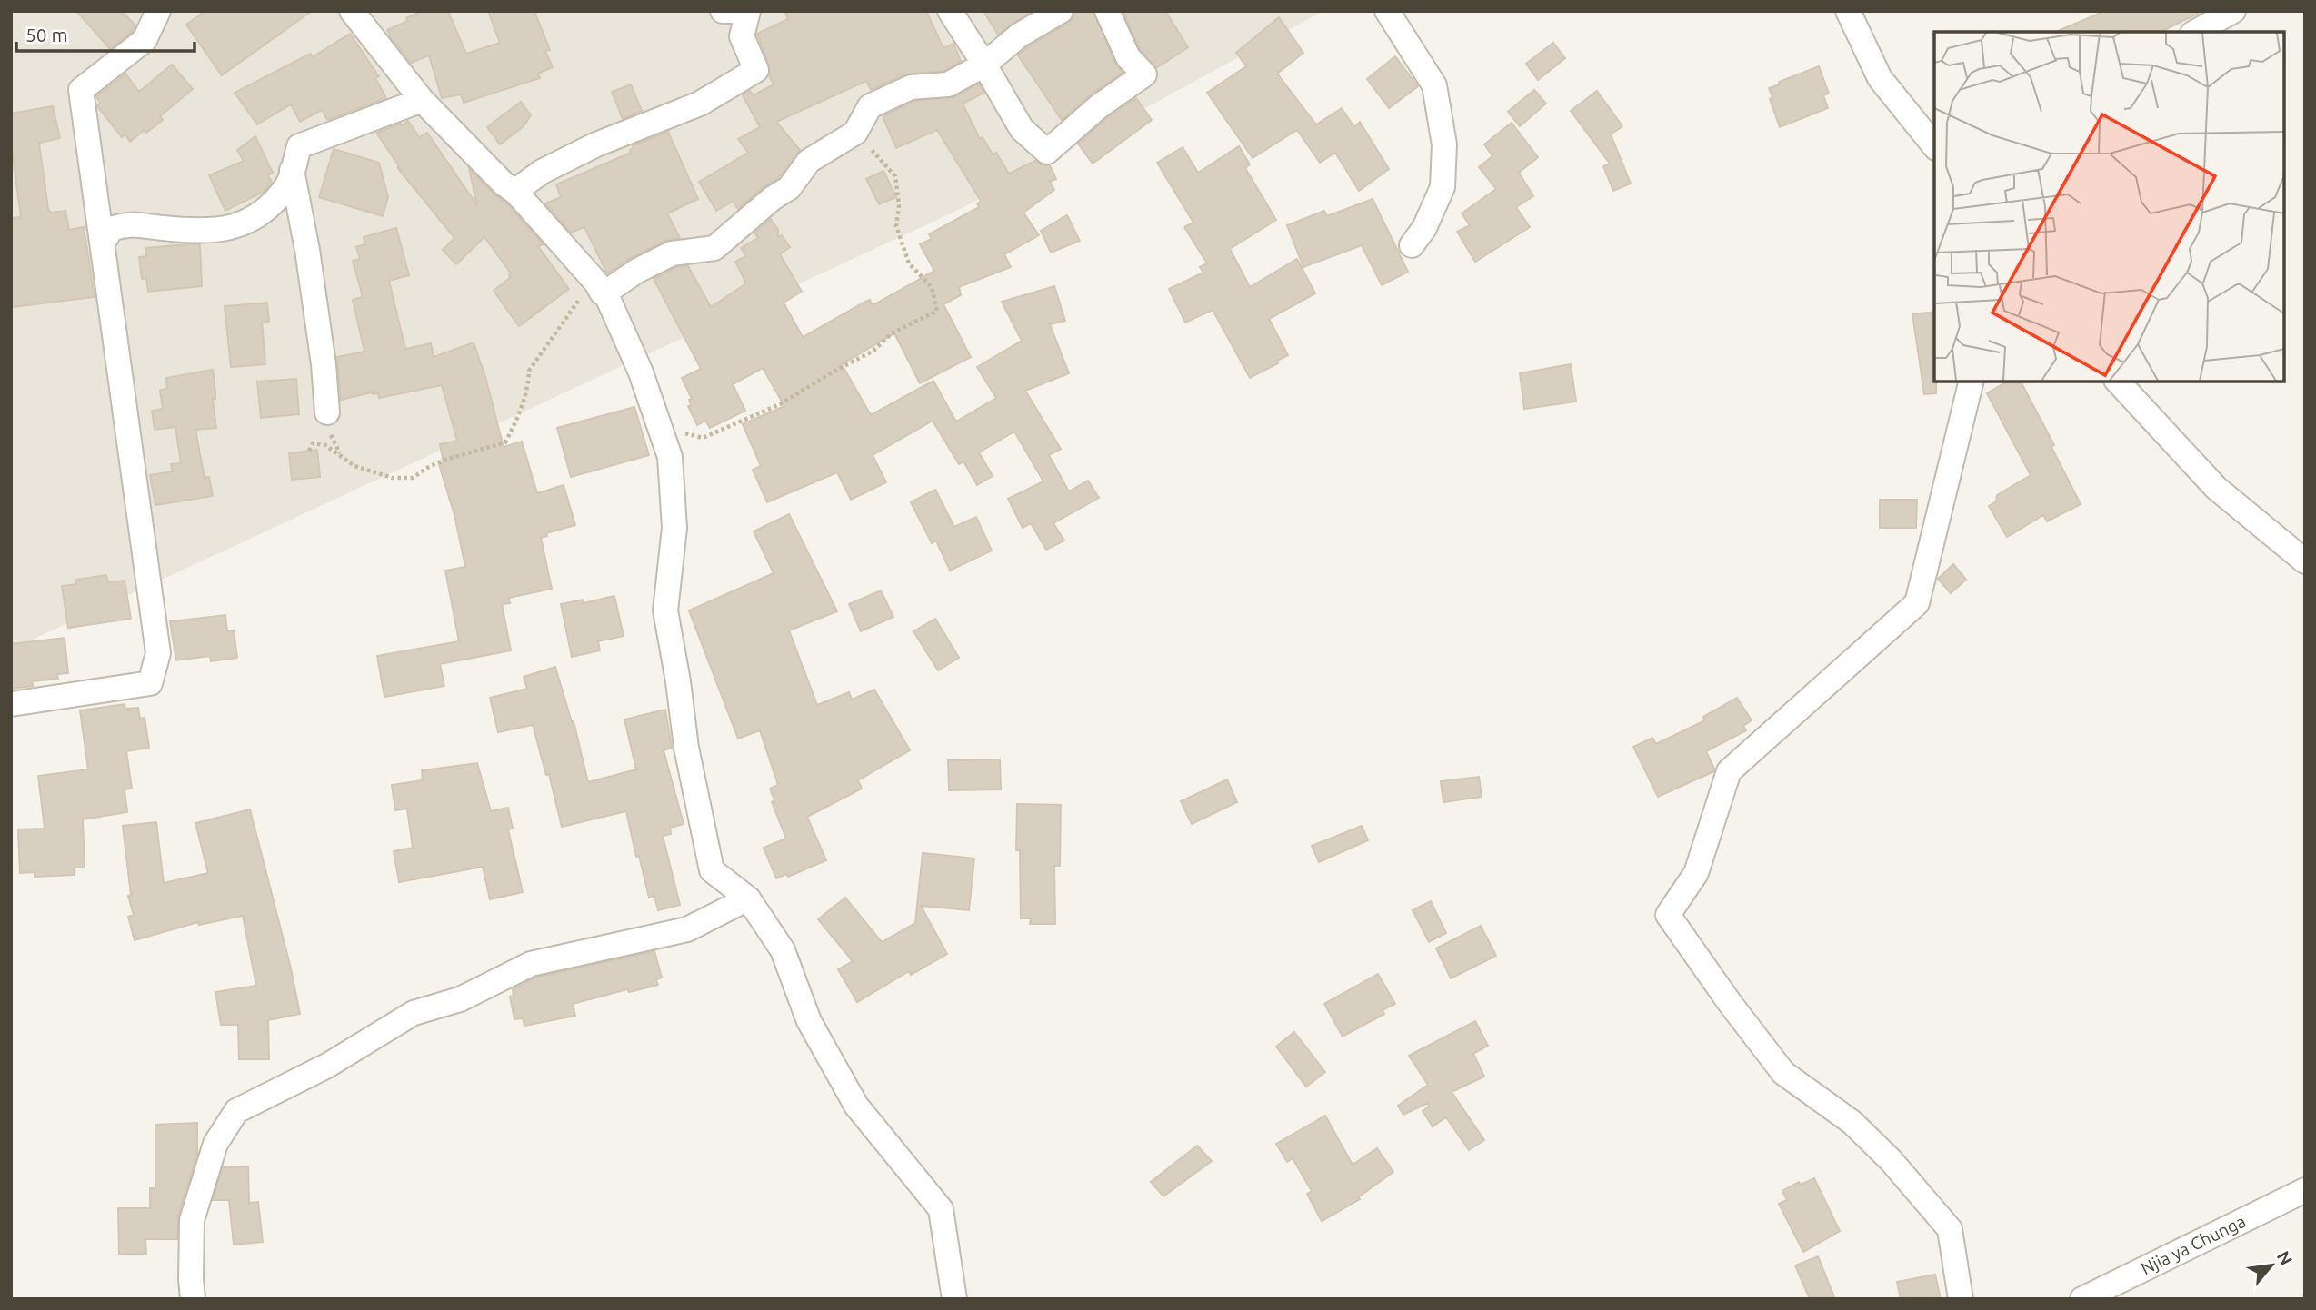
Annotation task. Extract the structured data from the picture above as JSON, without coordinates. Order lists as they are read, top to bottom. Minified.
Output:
{"streets":{"street":["Njia ya Chunga"]},"scale_bar":"50 m","north":"top right"}
